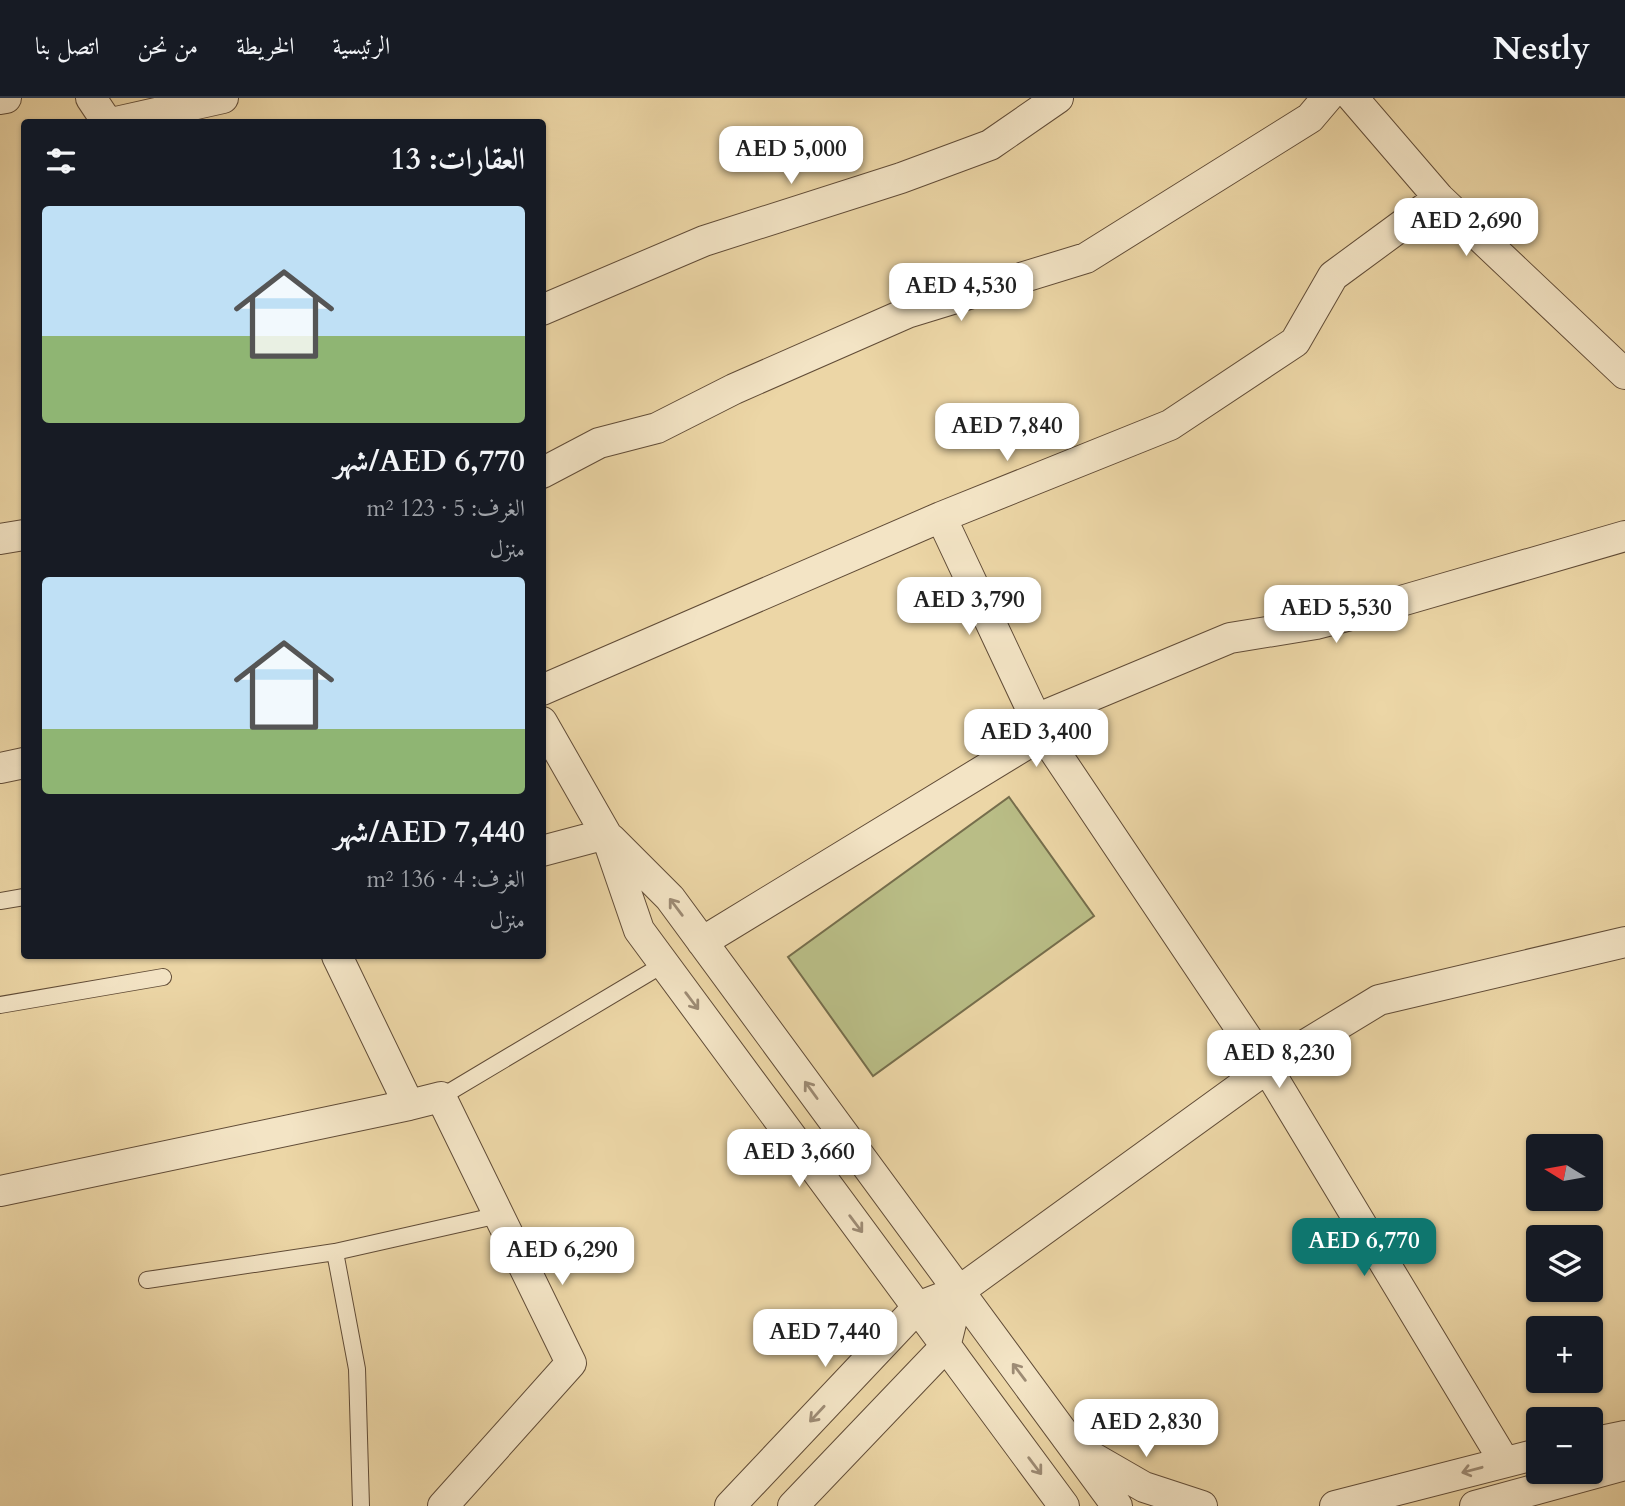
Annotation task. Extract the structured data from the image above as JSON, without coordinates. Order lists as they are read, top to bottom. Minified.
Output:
{"north":"left","page":{"header":"Nestly","nav":["الرئيسية","الخريطة","من نحن","اتصل بنا"],"heading":"العقارات: 13","price":["AED 5,000","AED 2,690","AED 4,530","AED 7,840","AED 3,790","AED 5,530","AED 3,400","AED 8,230","AED 3,660","AED 6,770","AED 6,290","AED 7,440","AED 2,830"],"list":[{"name":"AED 6,770/شهر","note":"الغرف: 5 · 123 m² · منزل"},{"name":"AED 7,440/شهر","note":"الغرف: 4 · 136 m² · منزل"}],"map_buttons":["+","−"]}}
